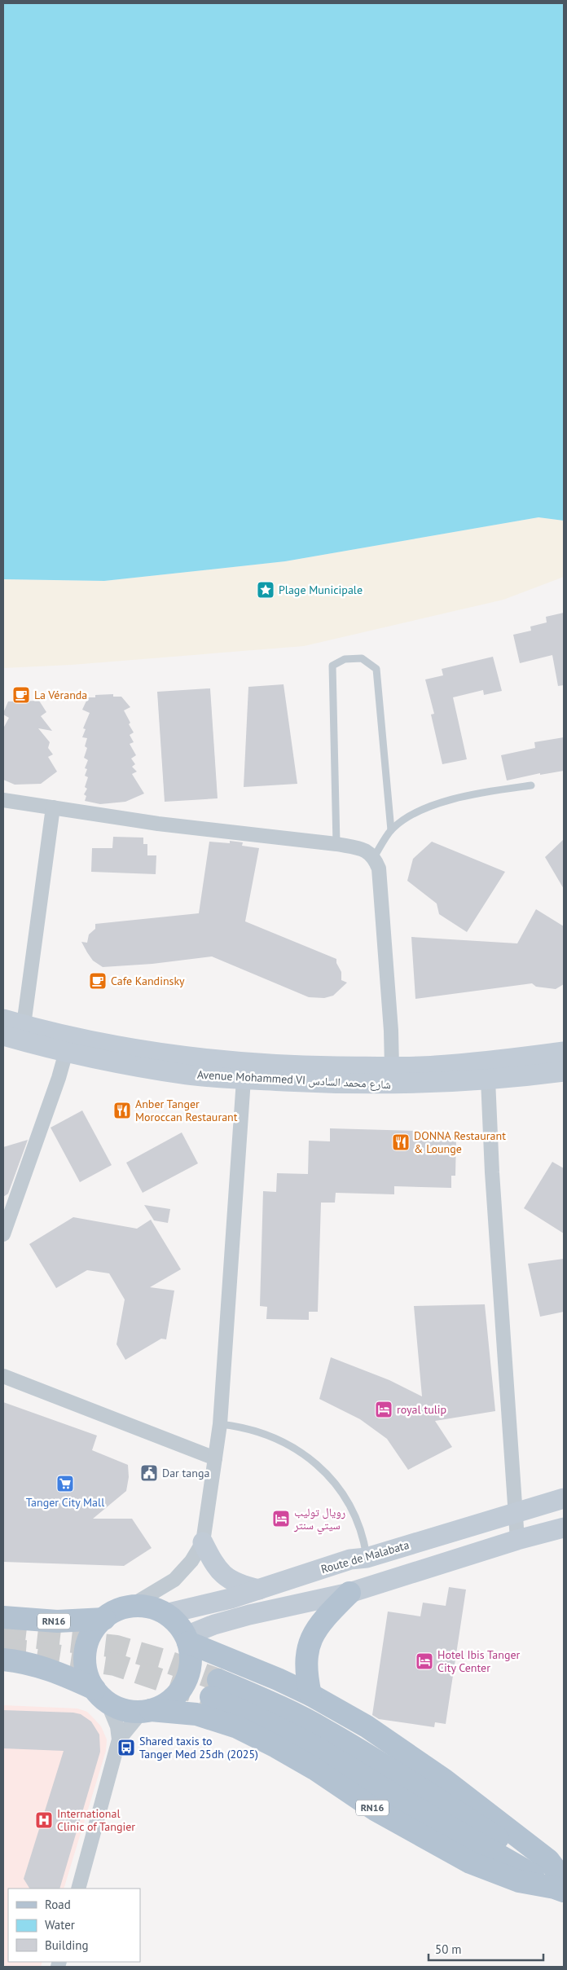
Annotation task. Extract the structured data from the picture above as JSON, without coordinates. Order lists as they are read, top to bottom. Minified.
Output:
{"streets":{"main road":["Avenue Mohammed VI شارع محمد السادس","Route de Malabata","RN16"]},"crossings":[["Route de Malabata","RN16"]],"places":{"place":["Plage Municipale"],"cafe":["La Véranda","Cafe Kandinsky"],"restaurant":["Anber Tanger Moroccan Restaurant","DONNA Restaurant & Lounge"],"hotel":["royal tulip","رويال توليب سيتي سنتر","Hotel Ibis Tanger City Center"],"public building":["Dar tanga"],"supermarket":["Tanger City Mall"],"bus stop":["Shared taxis to Tanger Med 25dh (2025)"],"hospital":["International Clinic of Tangier"]},"legend":["Road","Water","Building"],"scale_bar":"50 m"}
